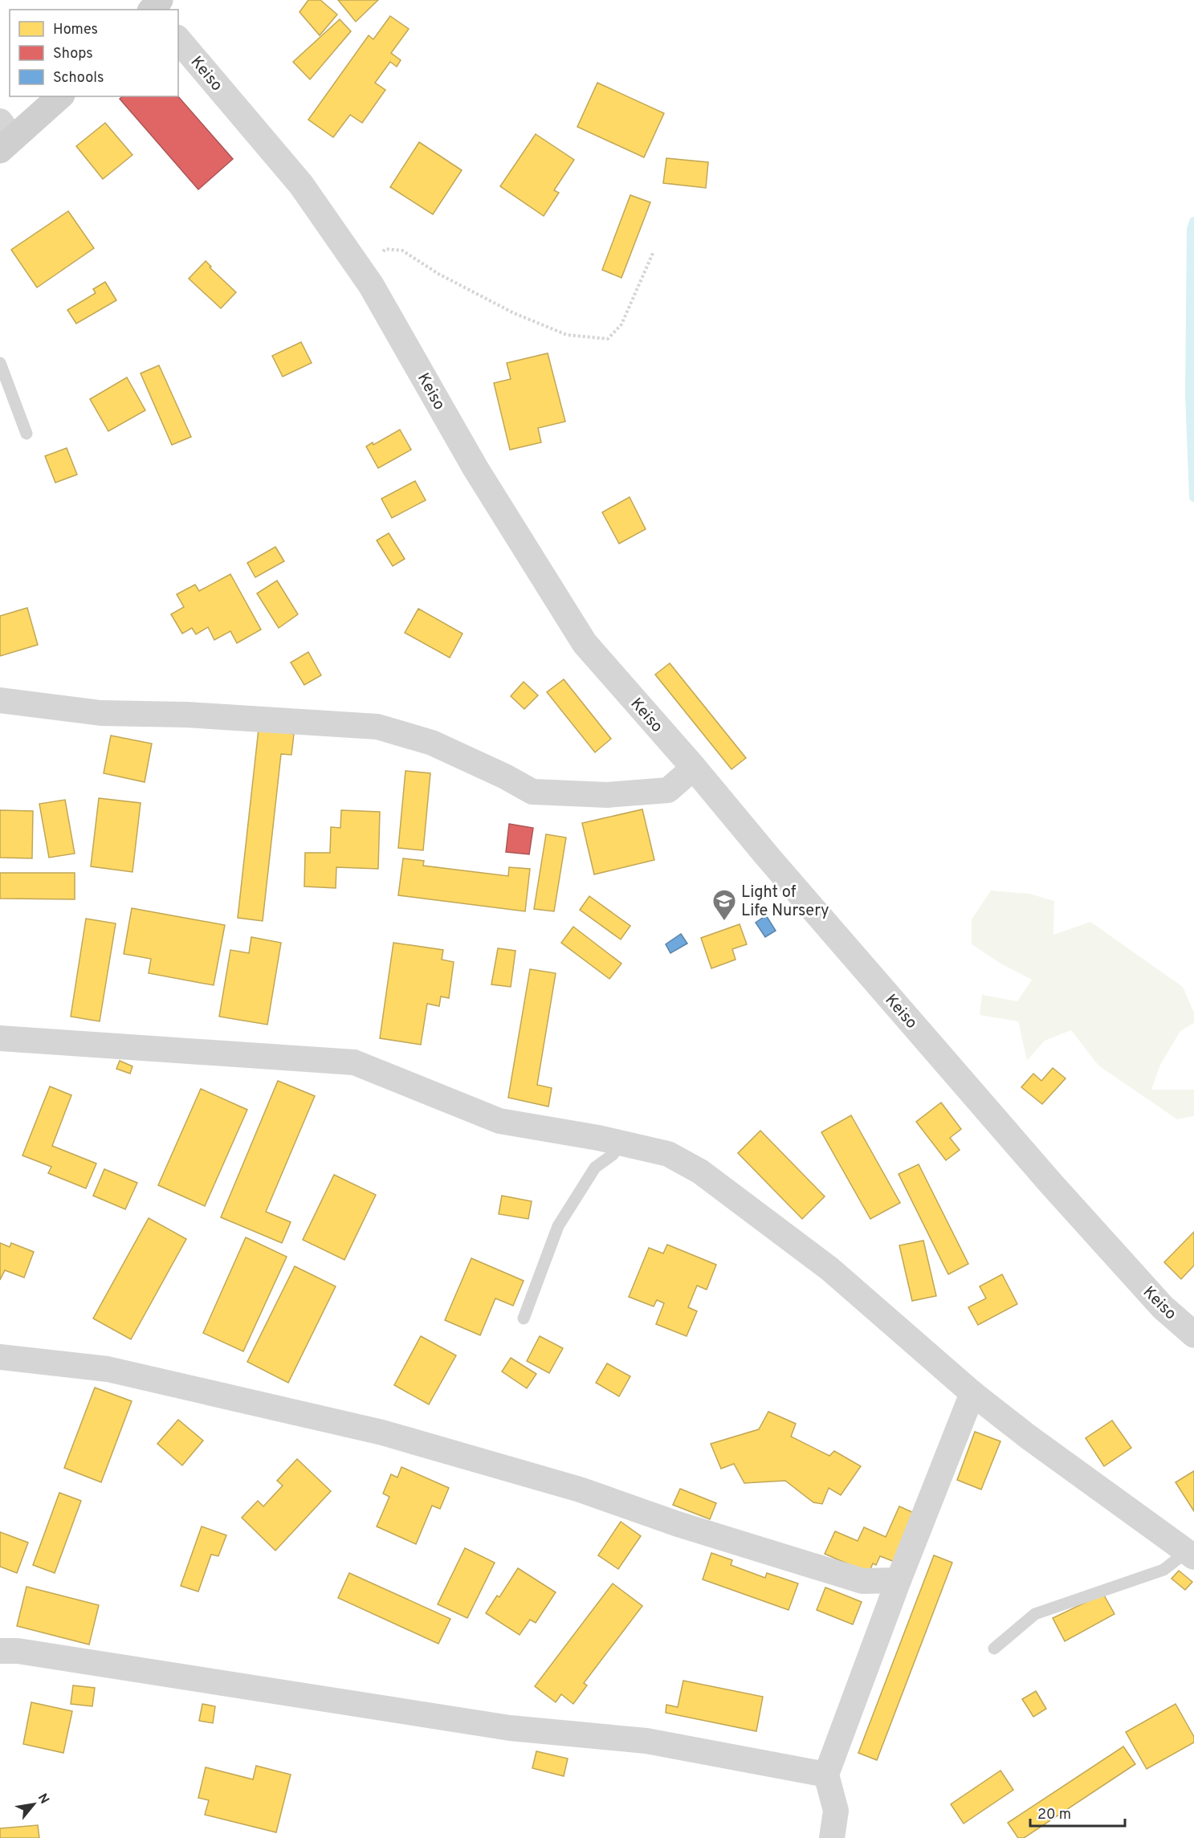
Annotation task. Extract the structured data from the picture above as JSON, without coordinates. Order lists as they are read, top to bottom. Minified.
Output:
{"streets":{"street":["Keiso"]},"places":{"school or university":["Light of Life Nursery"]},"legend":["Homes","Shops","Schools"],"scale_bar":"20 m","north":"top right"}
